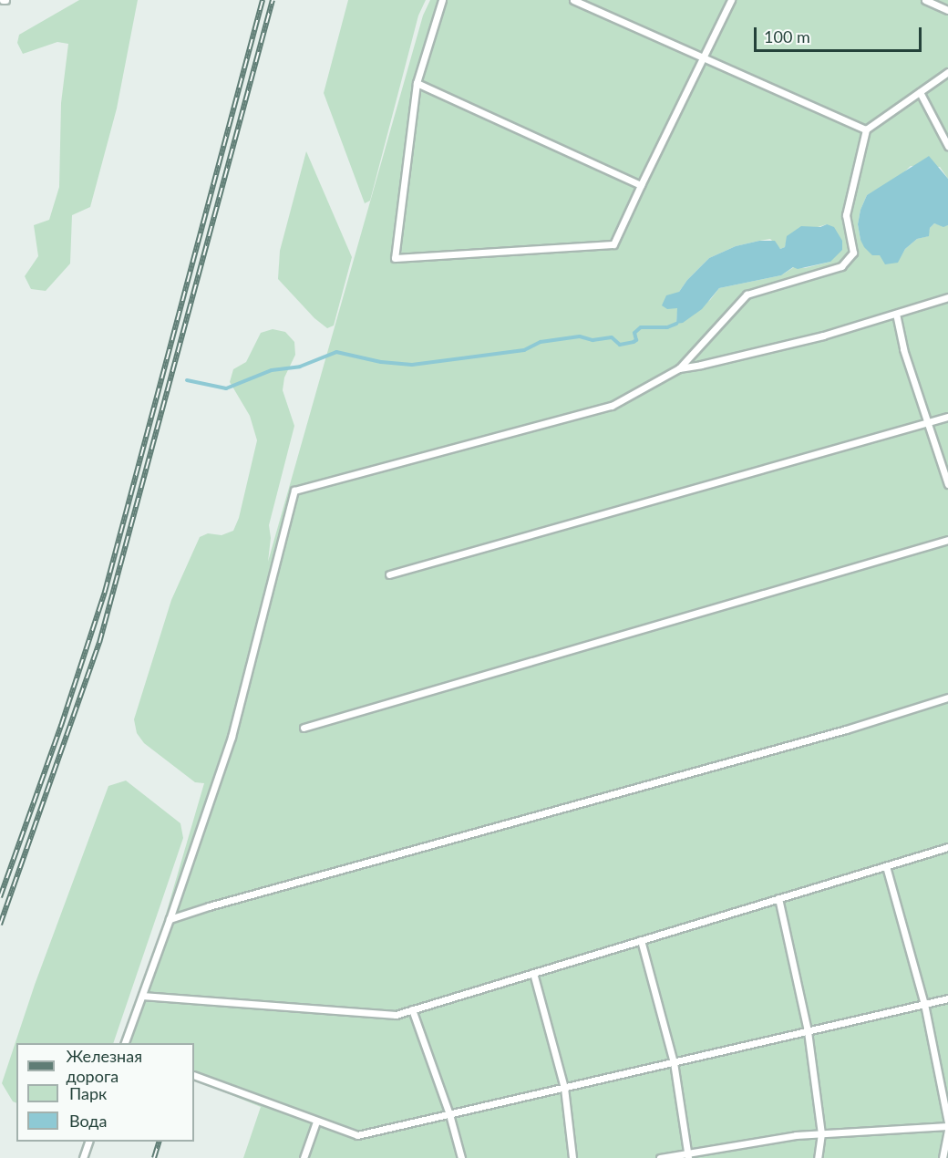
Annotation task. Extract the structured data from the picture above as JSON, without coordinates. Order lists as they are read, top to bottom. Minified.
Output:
{"legend":["Железная дорога","Парк","Вода"],"scale_bar":"100 m"}
